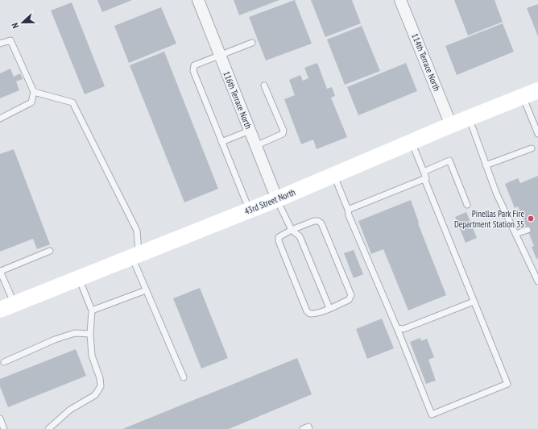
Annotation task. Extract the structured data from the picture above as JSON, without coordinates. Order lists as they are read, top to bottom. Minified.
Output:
{"streets":{"street":["114th Terrace North","116th Terrace North","43rd Street North"]},"crossings":[["114th Terrace North","43rd Street North"],["116th Terrace North","43rd Street North"]],"places":["Pinellas Park Fire Department Station 35"],"north":"left"}
